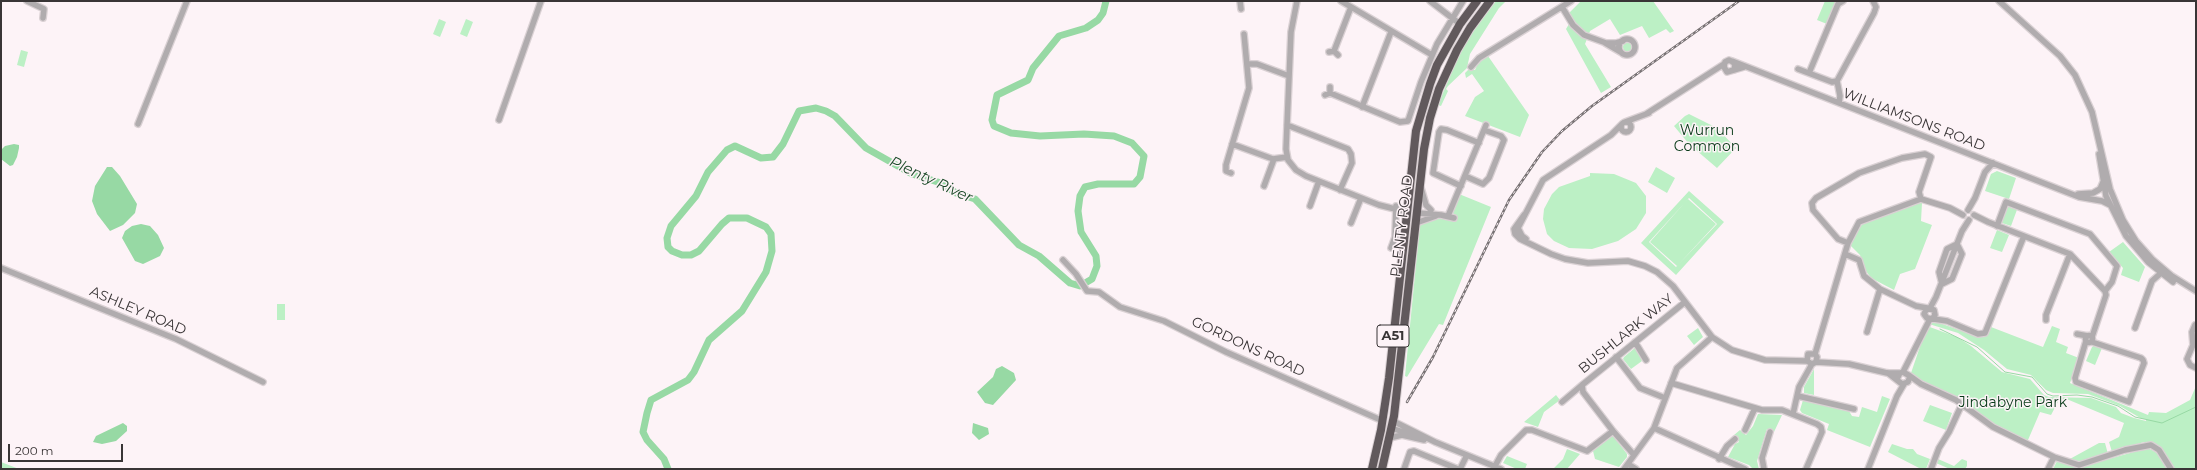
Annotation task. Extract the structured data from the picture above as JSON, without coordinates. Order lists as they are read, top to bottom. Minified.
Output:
{"streets":{"highway":["PLENTY ROAD","A51","GORDONS ROAD"],"street":["WILLIAMSONS ROAD","ASHLEY ROAD","BUSHLARK WAY"]},"crossings":[["PLENTY ROAD","GORDONS ROAD"]],"water":["Plenty River"],"parks":["Wurrun Common","Jindabyne Park"],"scale_bar":"200 m"}
